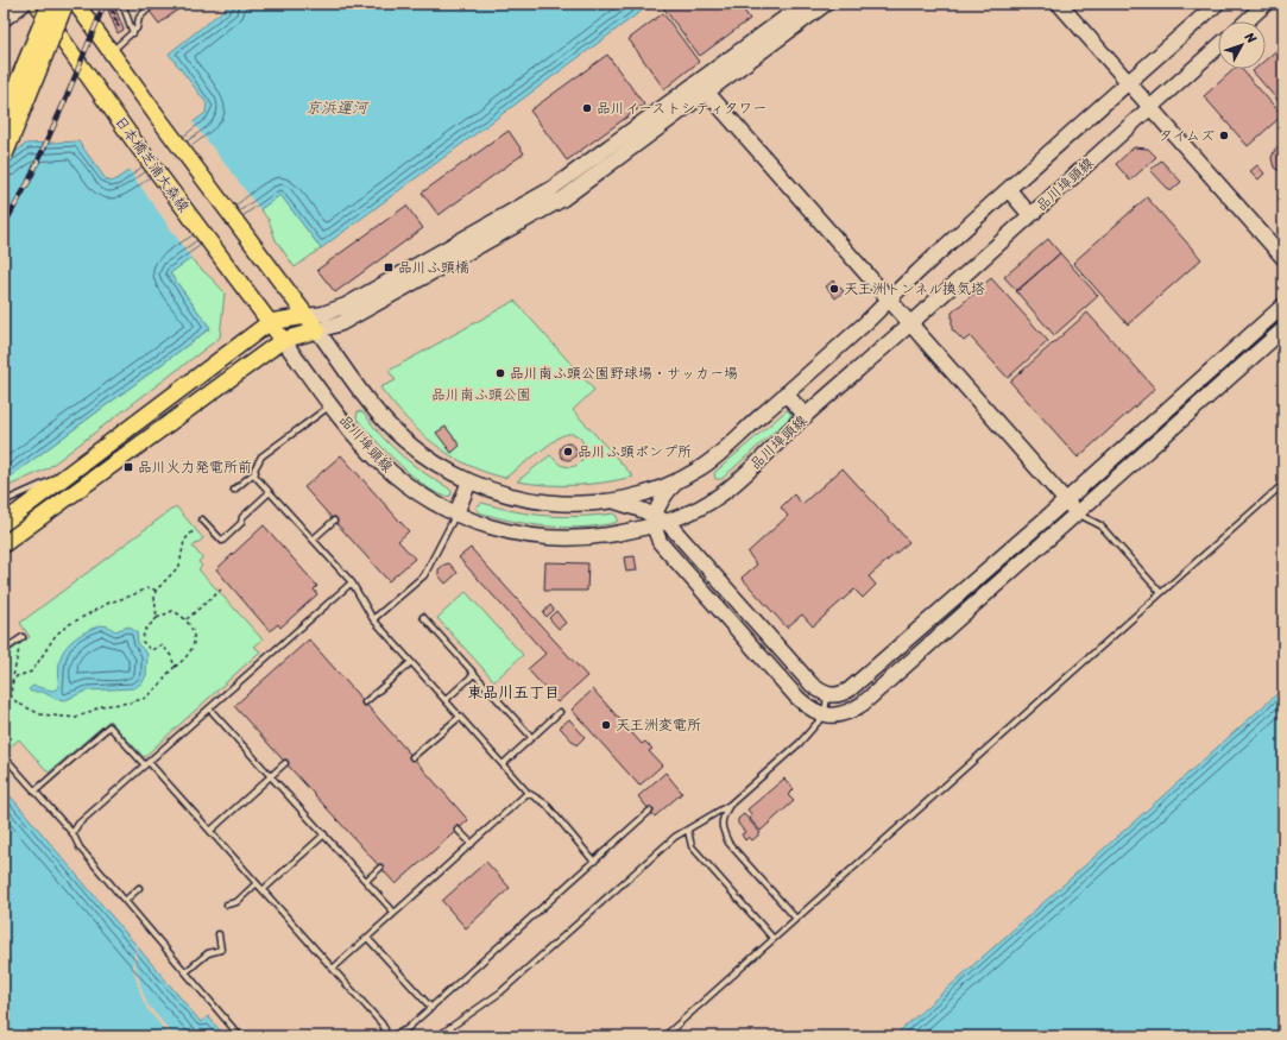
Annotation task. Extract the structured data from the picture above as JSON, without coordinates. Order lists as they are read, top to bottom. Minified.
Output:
{"streets":{"main road":["日本橋芝浦大森線"],"street":["品川埠頭線"]},"crossings":[["日本橋芝浦大森線","品川埠頭線"]],"districts":["東品川五丁目"],"water":["京浜運河"],"parks":["品川南ふ頭公園"],"places":{"other":["品川イーストシティタワー","タイムズ","天王洲トンネル換気塔","品川南ふ頭公園野球場・サッカー場","品川ふ頭ポンプ所","天王洲変電所"],"transit":["品川ふ頭橋","品川火力発電所前"]},"north":"top right"}
